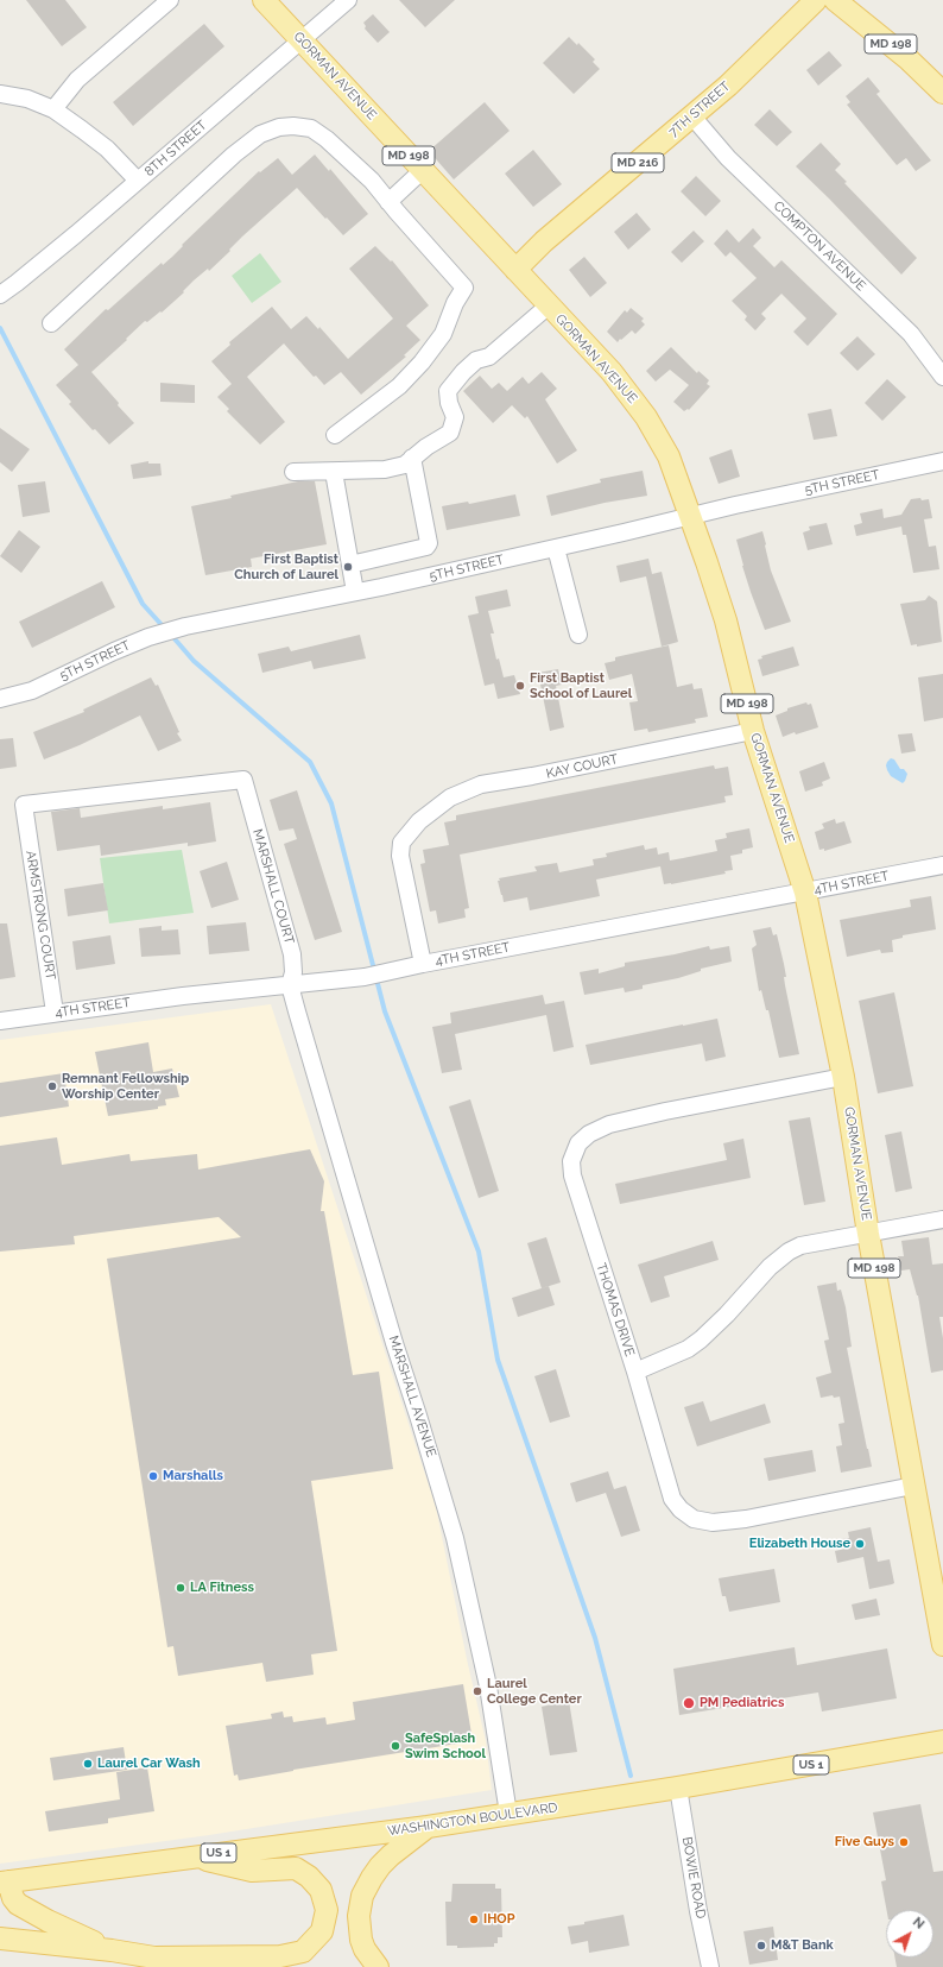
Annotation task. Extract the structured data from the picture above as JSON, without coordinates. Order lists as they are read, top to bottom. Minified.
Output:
{"streets":{"main road":["MD 198","GORMAN AVENUE","7TH STREET","MD 216","US 1","WASHINGTON BOULEVARD"],"street":["8TH STREET","COMPTON AVENUE","5TH STREET","KAY COURT","4TH STREET","MARSHALL COURT","ARMSTRONG COURT","THOMAS DRIVE","MARSHALL AVENUE","BOWIE ROAD"]},"crossings":[["GORMAN AVENUE","7TH STREET"],["GORMAN AVENUE","8TH STREET"],["GORMAN AVENUE","5TH STREET"],["GORMAN AVENUE","KAY COURT"],["GORMAN AVENUE","4TH STREET"],["GORMAN AVENUE","THOMAS DRIVE"],["7TH STREET","COMPTON AVENUE"],["KAY COURT","4TH STREET"],["4TH STREET","MARSHALL COURT"],["4TH STREET","ARMSTRONG COURT"],["4TH STREET","MARSHALL AVENUE"],["MARSHALL COURT","ARMSTRONG COURT"],["MARSHALL COURT","MARSHALL AVENUE"],["MARSHALL AVENUE","WASHINGTON BOULEVARD"],["WASHINGTON BOULEVARD","BOWIE ROAD"]],"places":["First Baptist Church of Laurel","First Baptist School of Laurel","Remnant Fellowship Worship Center","Marshalls","Elizabeth House","LA Fitness","Laurel College Center","PM Pediatrics","SafeSplash Swim School","Laurel Car Wash","Five Guys","IHOP","M&T Bank"],"north":"top right"}
